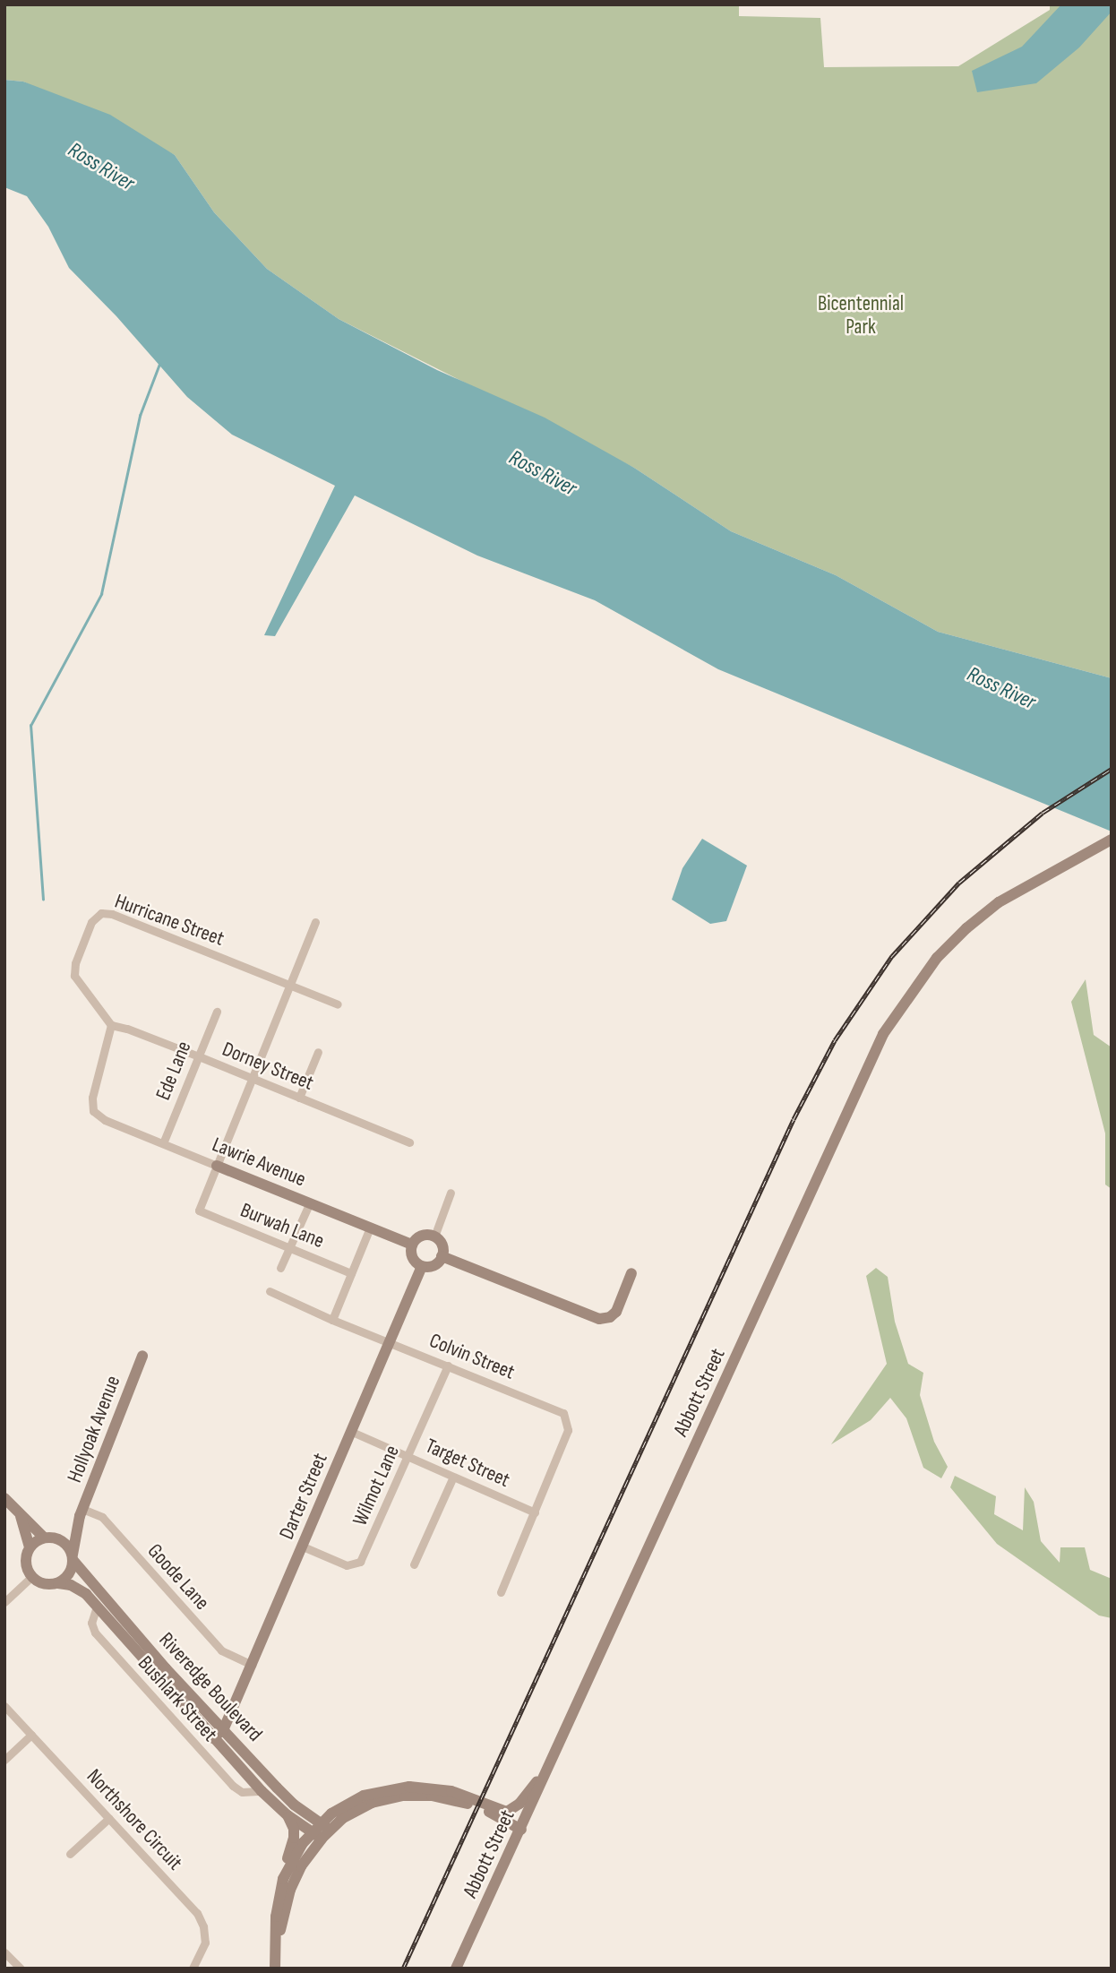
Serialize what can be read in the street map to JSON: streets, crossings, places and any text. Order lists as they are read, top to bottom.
{
  "streets": {
    "street": [
      "Hurricane Street",
      "Dorney Street",
      "Ede Lane",
      "Lawrie Avenue",
      "Burwah Lane",
      "Colvin Street",
      "Abbott Street",
      "Hollyoak Avenue",
      "Target Street",
      "Wilmot Lane",
      "Darter Street",
      "Goode Lane",
      "Riveredge Boulevard",
      "Bushlark Street",
      "Northshore Circuit"
    ]
  },
  "crossings": [
    ["Hurricane Street", "Dorney Street"],
    ["Hurricane Street", "Lawrie Avenue"],
    ["Dorney Street", "Ede Lane"],
    ["Dorney Street", "Lawrie Avenue"],
    ["Ede Lane", "Lawrie Avenue"],
    ["Lawrie Avenue", "Burwah Lane"],
    ["Lawrie Avenue", "Darter Street"],
    ["Colvin Street", "Target Street"],
    ["Colvin Street", "Wilmot Lane"],
    ["Colvin Street", "Darter Street"],
    ["Hollyoak Avenue", "Goode Lane"],
    ["Hollyoak Avenue", "Riveredge Boulevard"],
    ["Target Street", "Wilmot Lane"],
    ["Target Street", "Darter Street"],
    ["Wilmot Lane", "Darter Street"],
    ["Darter Street", "Goode Lane"],
    ["Darter Street", "Riveredge Boulevard"],
    ["Riveredge Boulevard", "Bushlark Street"]
  ],
  "water": ["Ross River"],
  "parks": ["Bicentennial Park"]
}
